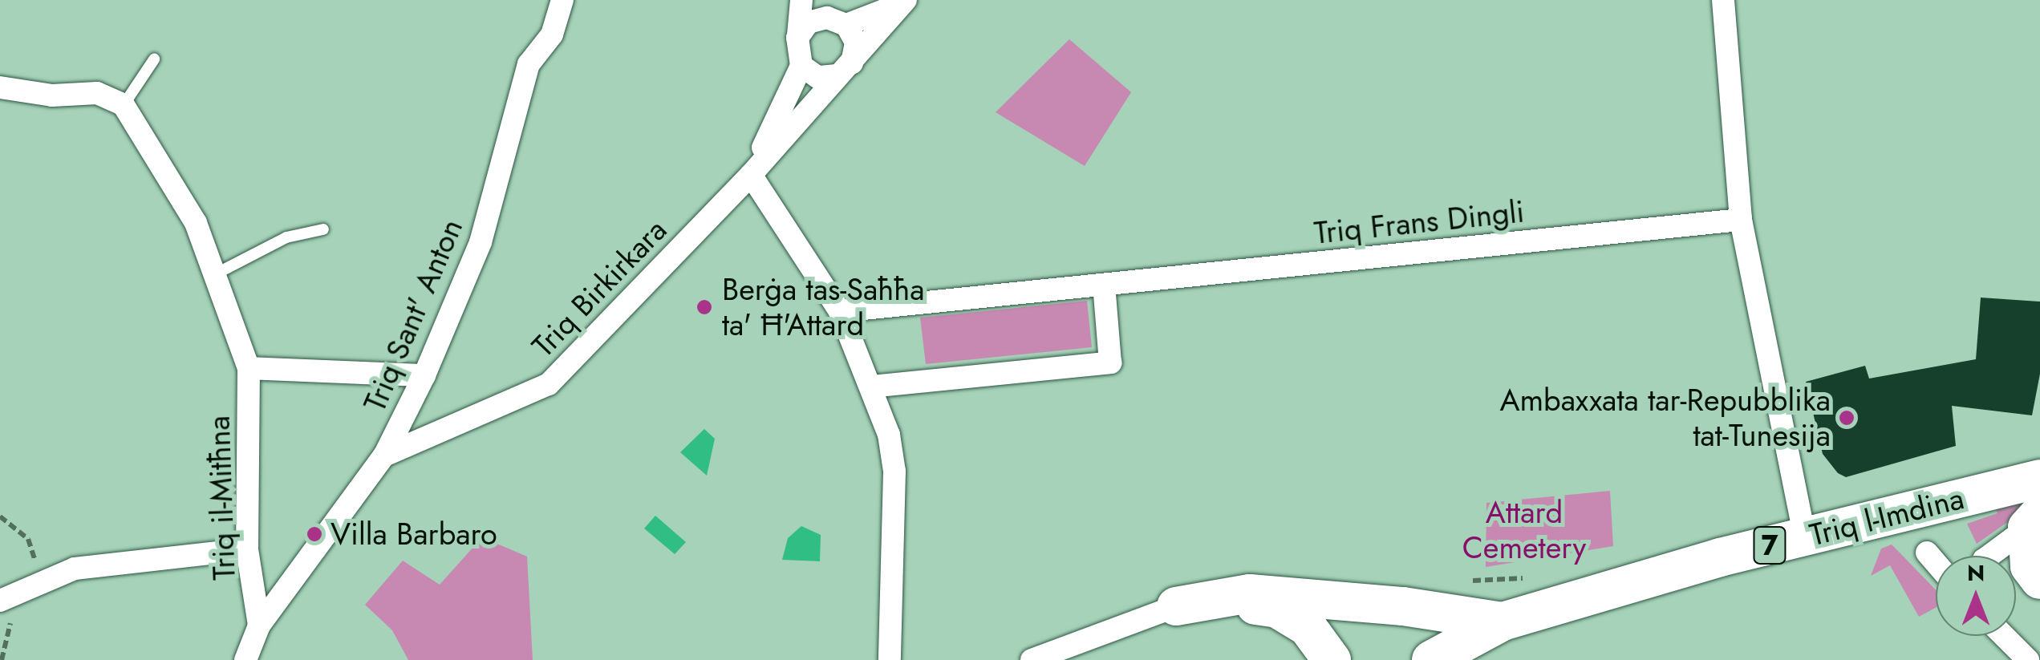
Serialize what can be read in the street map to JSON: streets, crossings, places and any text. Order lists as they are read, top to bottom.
{
  "streets": {
    "highway": ["Triq l-Imdina", "7"],
    "street": [
      "Triq Frans Dingli",
      "Triq Birkirkara",
      "Triq Sant' Anton",
      "Triq il-Mitħna"
    ]
  },
  "crossings": [
    ["Triq Birkirkara", "Triq Sant' Anton"],
    ["Triq Sant' Anton", "Triq il-Mitħna"]
  ],
  "parks": ["Attard Cemetery"],
  "places": ["Berġa tas-Saħħa ta' Ħ'Attard", "Ambaxxata tar-Repubblika tat-Tunesija", "Villa Barbaro"],
  "north": "top"
}
